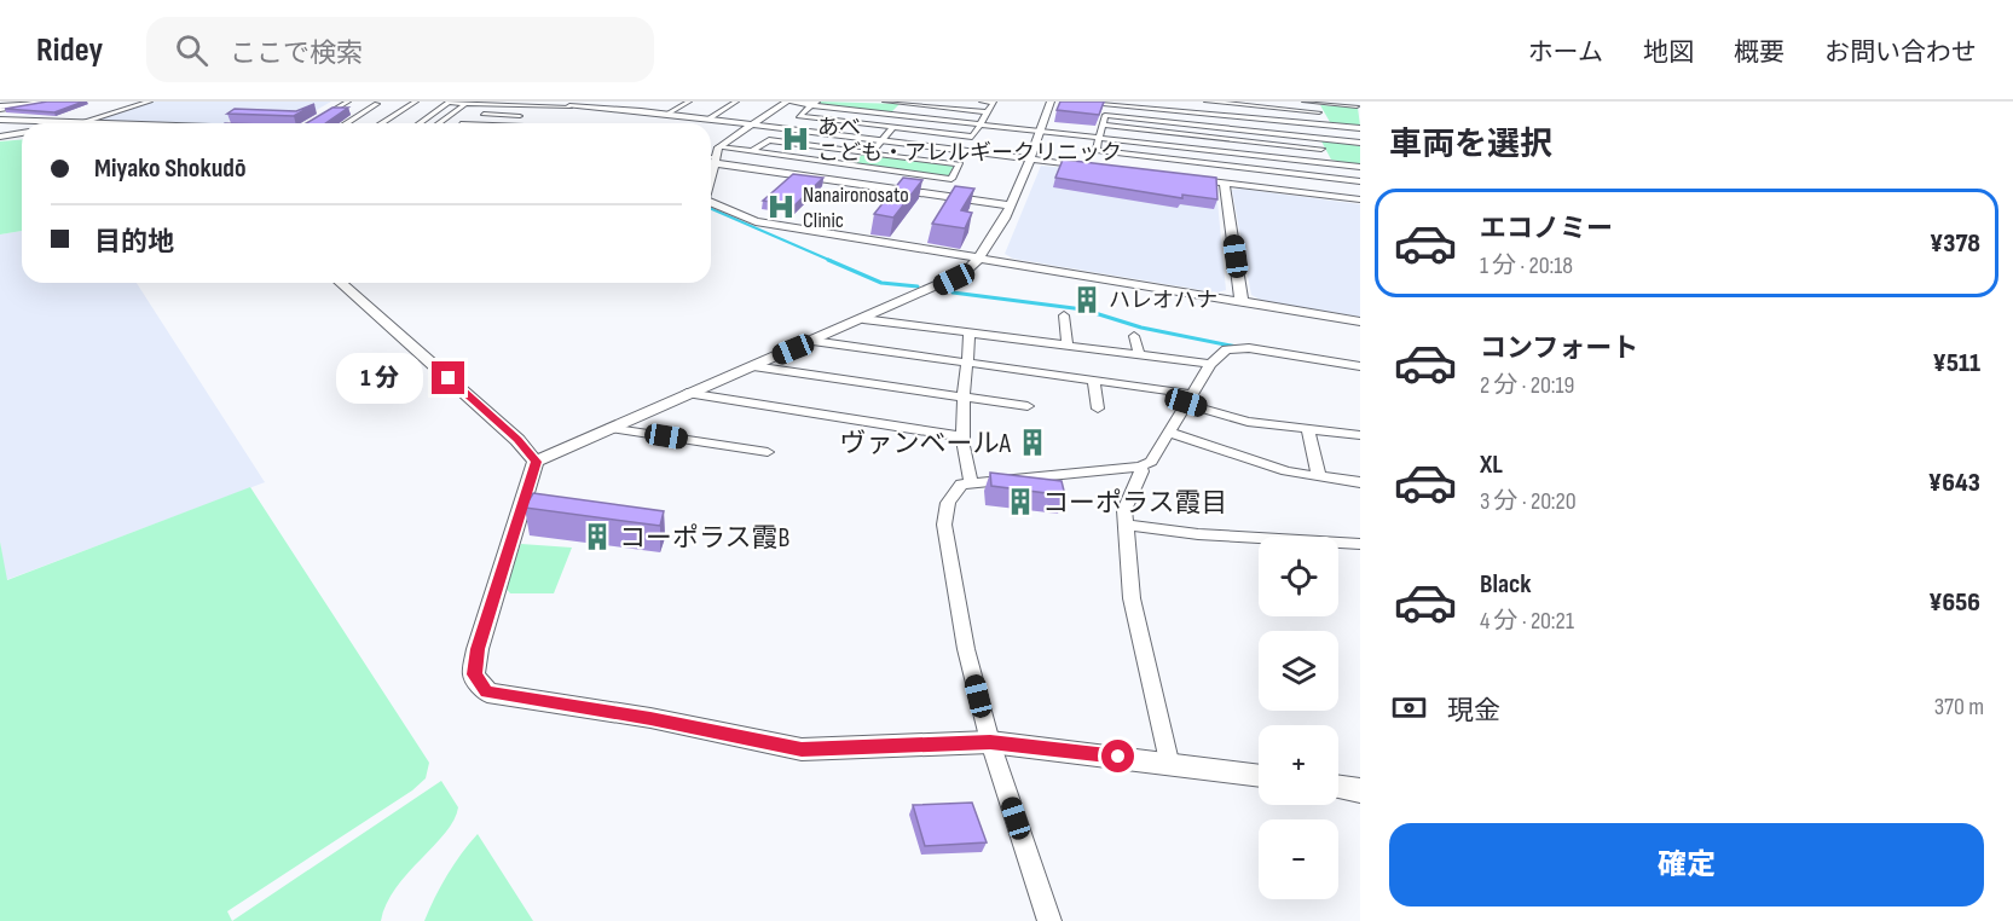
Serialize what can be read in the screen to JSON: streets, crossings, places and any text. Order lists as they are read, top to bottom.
{
  "places": {
    "hospital": ["あべ こども・アレルギークリニック", "Nanaironosato Clinic"],
    "building": [
      "ハレオハナ",
      "ヴァンベールA",
      "コーポラス霞目",
      "コーポラス霞B"
    ]
  },
  "page": {
    "header": "Ridey",
    "search": "ここで検索",
    "nav": [
      "ホーム",
      "地図",
      "概要",
      "お問い合わせ"
    ],
    "heading": "車両を選択",
    "banner": ["Miyako Shokudō", "目的地"],
    "list": [
      {
        "name": "エコノミー",
        "note": "1 分 · 20:18",
        "value": "¥378"
      },
      {
        "name": "コンフォート",
        "note": "2 分 · 20:19",
        "value": "¥511"
      },
      {
        "name": "XL",
        "note": "3 分 · 20:20",
        "value": "¥643"
      },
      {
        "name": "Black",
        "note": "4 分 · 20:21",
        "value": "¥656"
      }
    ],
    "bubble": "1 分",
    "map_buttons": ["+", "−"],
    "pay": ["現金", "370 m"],
    "buttons": "確定"
  }
}
